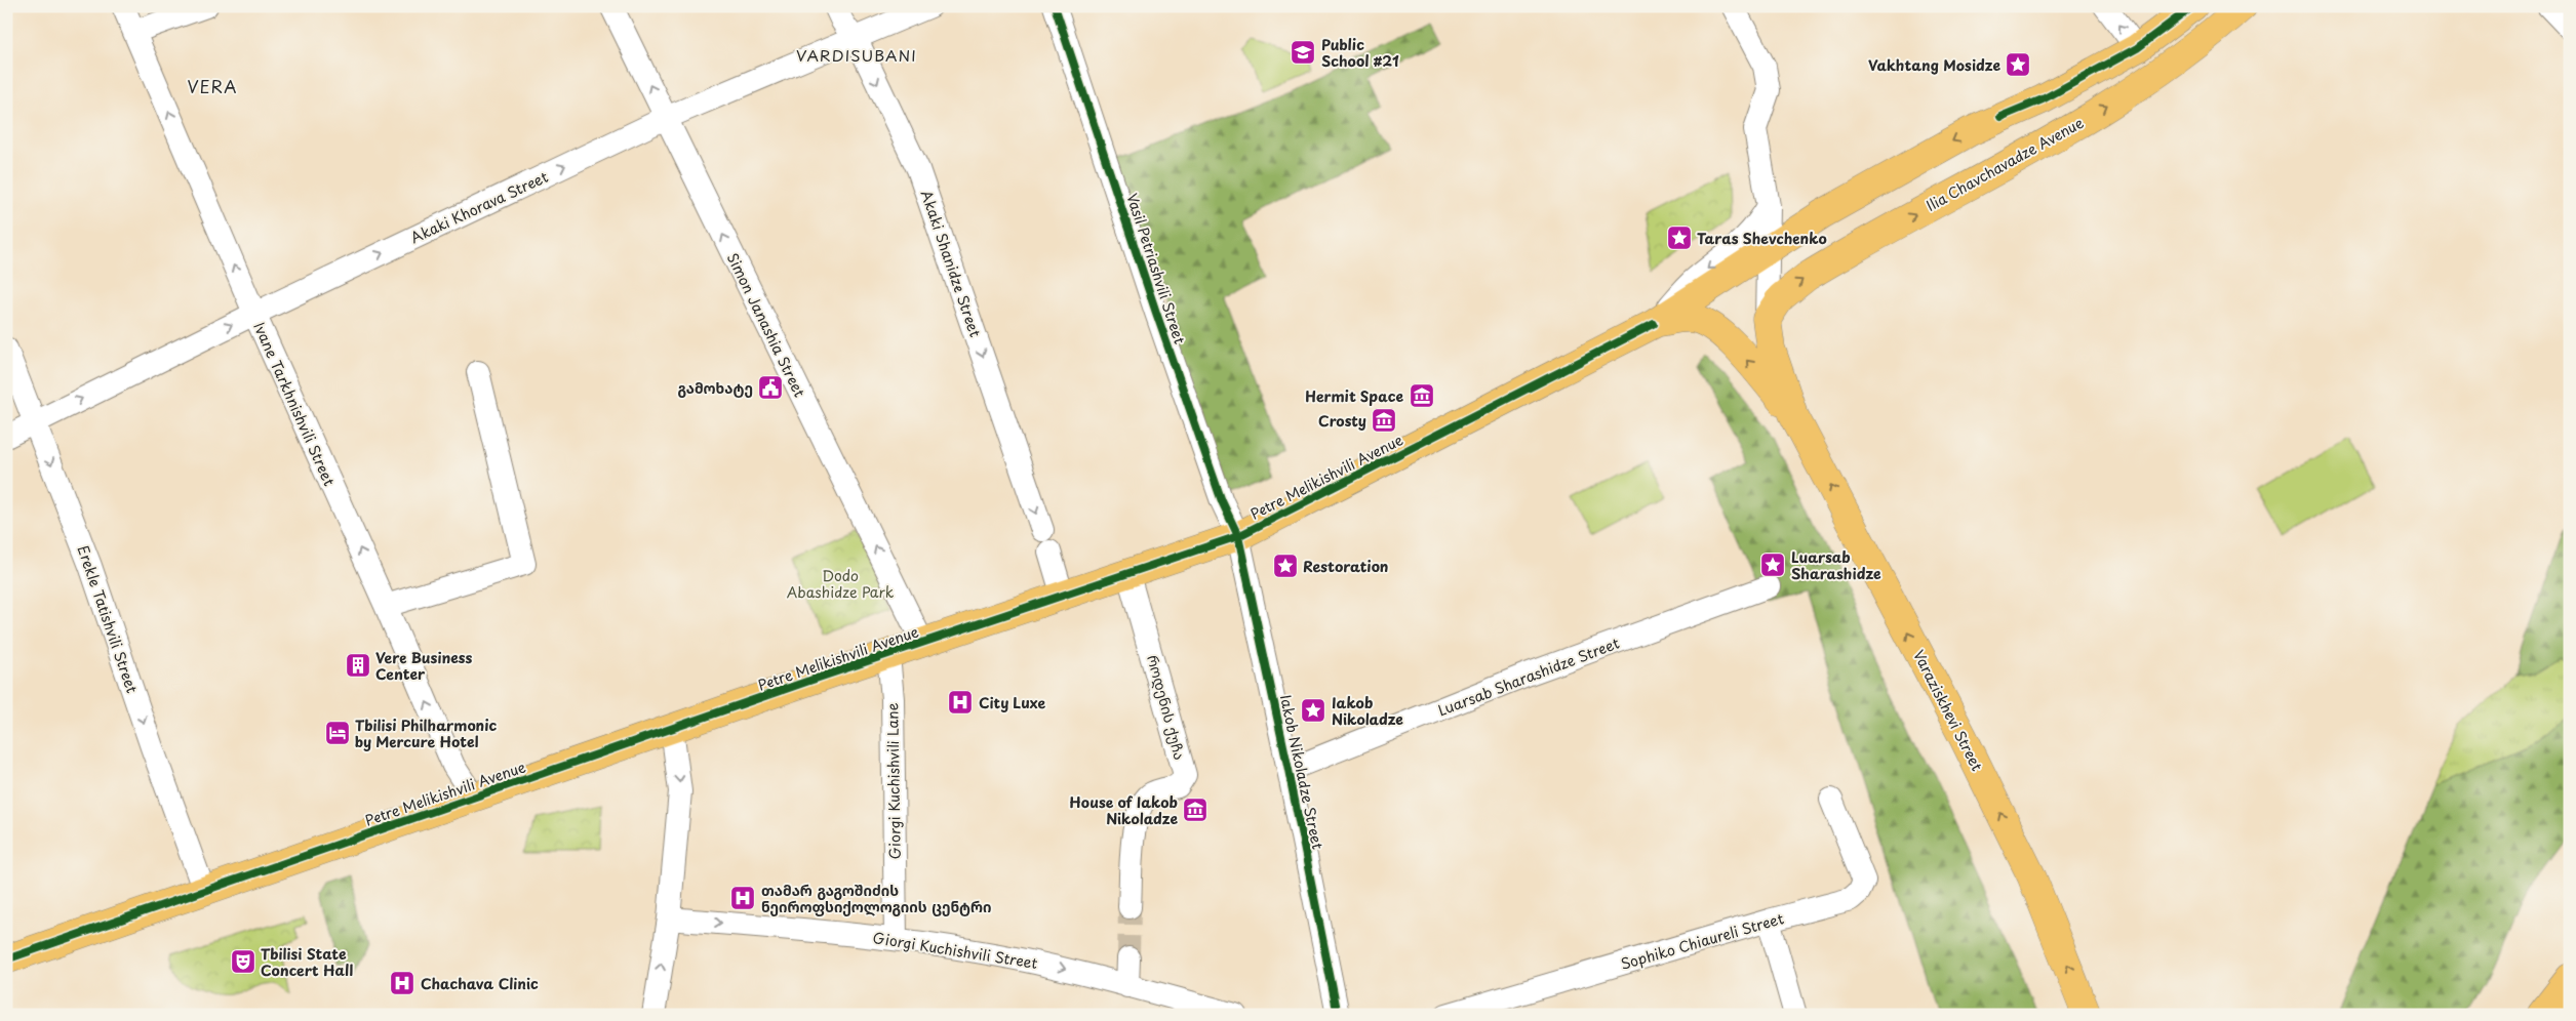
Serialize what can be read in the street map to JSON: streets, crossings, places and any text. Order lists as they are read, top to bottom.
{
  "streets": {
    "main road": ["Ilia Chavchavadze Avenue", "Petre Melikishvili Avenue", "Varaziskhevi Street"],
    "street": [
      "Akaki Khorava Street",
      "Akaki Shanidze Street",
      "Vasil Petriashvili Street",
      "Simon Janashia Street",
      "Ivane Tarkhnishvili Street",
      "Erekle Tatishvili Street",
      "Luarsab Sharashidze Street",
      "როდენის ქუჩა",
      "Iakob Nikoladze Street",
      "Giorgi Kuchishvili Lane",
      "Sophiko Chiaureli Street",
      "Giorgi Kuchishvili Street"
    ]
  },
  "crossings": [
    ["Ilia Chavchavadze Avenue", "Varaziskhevi Street"],
    ["Akaki Khorava Street", "Akaki Shanidze Street"],
    ["Akaki Khorava Street", "Simon Janashia Street"],
    ["Akaki Khorava Street", "Ivane Tarkhnishvili Street"],
    ["Akaki Khorava Street", "Erekle Tatishvili Street"],
    ["Akaki Shanidze Street", "Petre Melikishvili Avenue"],
    ["Vasil Petriashvili Street", "Petre Melikishvili Avenue"],
    ["Vasil Petriashvili Street", "Iakob Nikoladze Street"],
    ["Simon Janashia Street", "Petre Melikishvili Avenue"],
    ["Ivane Tarkhnishvili Street", "Petre Melikishvili Avenue"],
    ["Petre Melikishvili Avenue", "Erekle Tatishvili Street"],
    ["Petre Melikishvili Avenue", "როდენის ქუჩა"],
    ["Petre Melikishvili Avenue", "Varaziskhevi Street"],
    ["Petre Melikishvili Avenue", "Iakob Nikoladze Street"],
    ["Petre Melikishvili Avenue", "Giorgi Kuchishvili Lane"],
    ["Luarsab Sharashidze Street", "Iakob Nikoladze Street"],
    ["Giorgi Kuchishvili Lane", "Giorgi Kuchishvili Street"]
  ],
  "one_way": [
    "Akaki Khorava Street",
    "Akaki Shanidze Street",
    "Simon Janashia Street",
    "Ivane Tarkhnishvili Street",
    "Erekle Tatishvili Street",
    "Varaziskhevi Street",
    "Giorgi Kuchishvili Street"
  ],
  "districts": ["VARDISUBANI", "VERA"],
  "parks": ["Dodo Abashidze Park"],
  "places": {
    "school or university": ["Public School #21"],
    "place": [
      "Vakhtang Mosidze",
      "Taras Shevchenko",
      "Luarsab Sharashidze",
      "Restoration",
      "Iakob Nikoladze"
    ],
    "public building": ["გამოხატე"],
    "museum": ["Hermit Space", "Crosty", "House of Iakob Nikoladze"],
    "building": ["Vere Business Center"],
    "hospital": ["City Luxe", "თამარ გაგოშიძის ნეიროფსიქოლოგიის ცენტრი", "Chachava Clinic"],
    "hotel": ["Tbilisi Philharmonic by Mercure Hotel"],
    "theatre": ["Tbilisi State Concert Hall"]
  }
}
